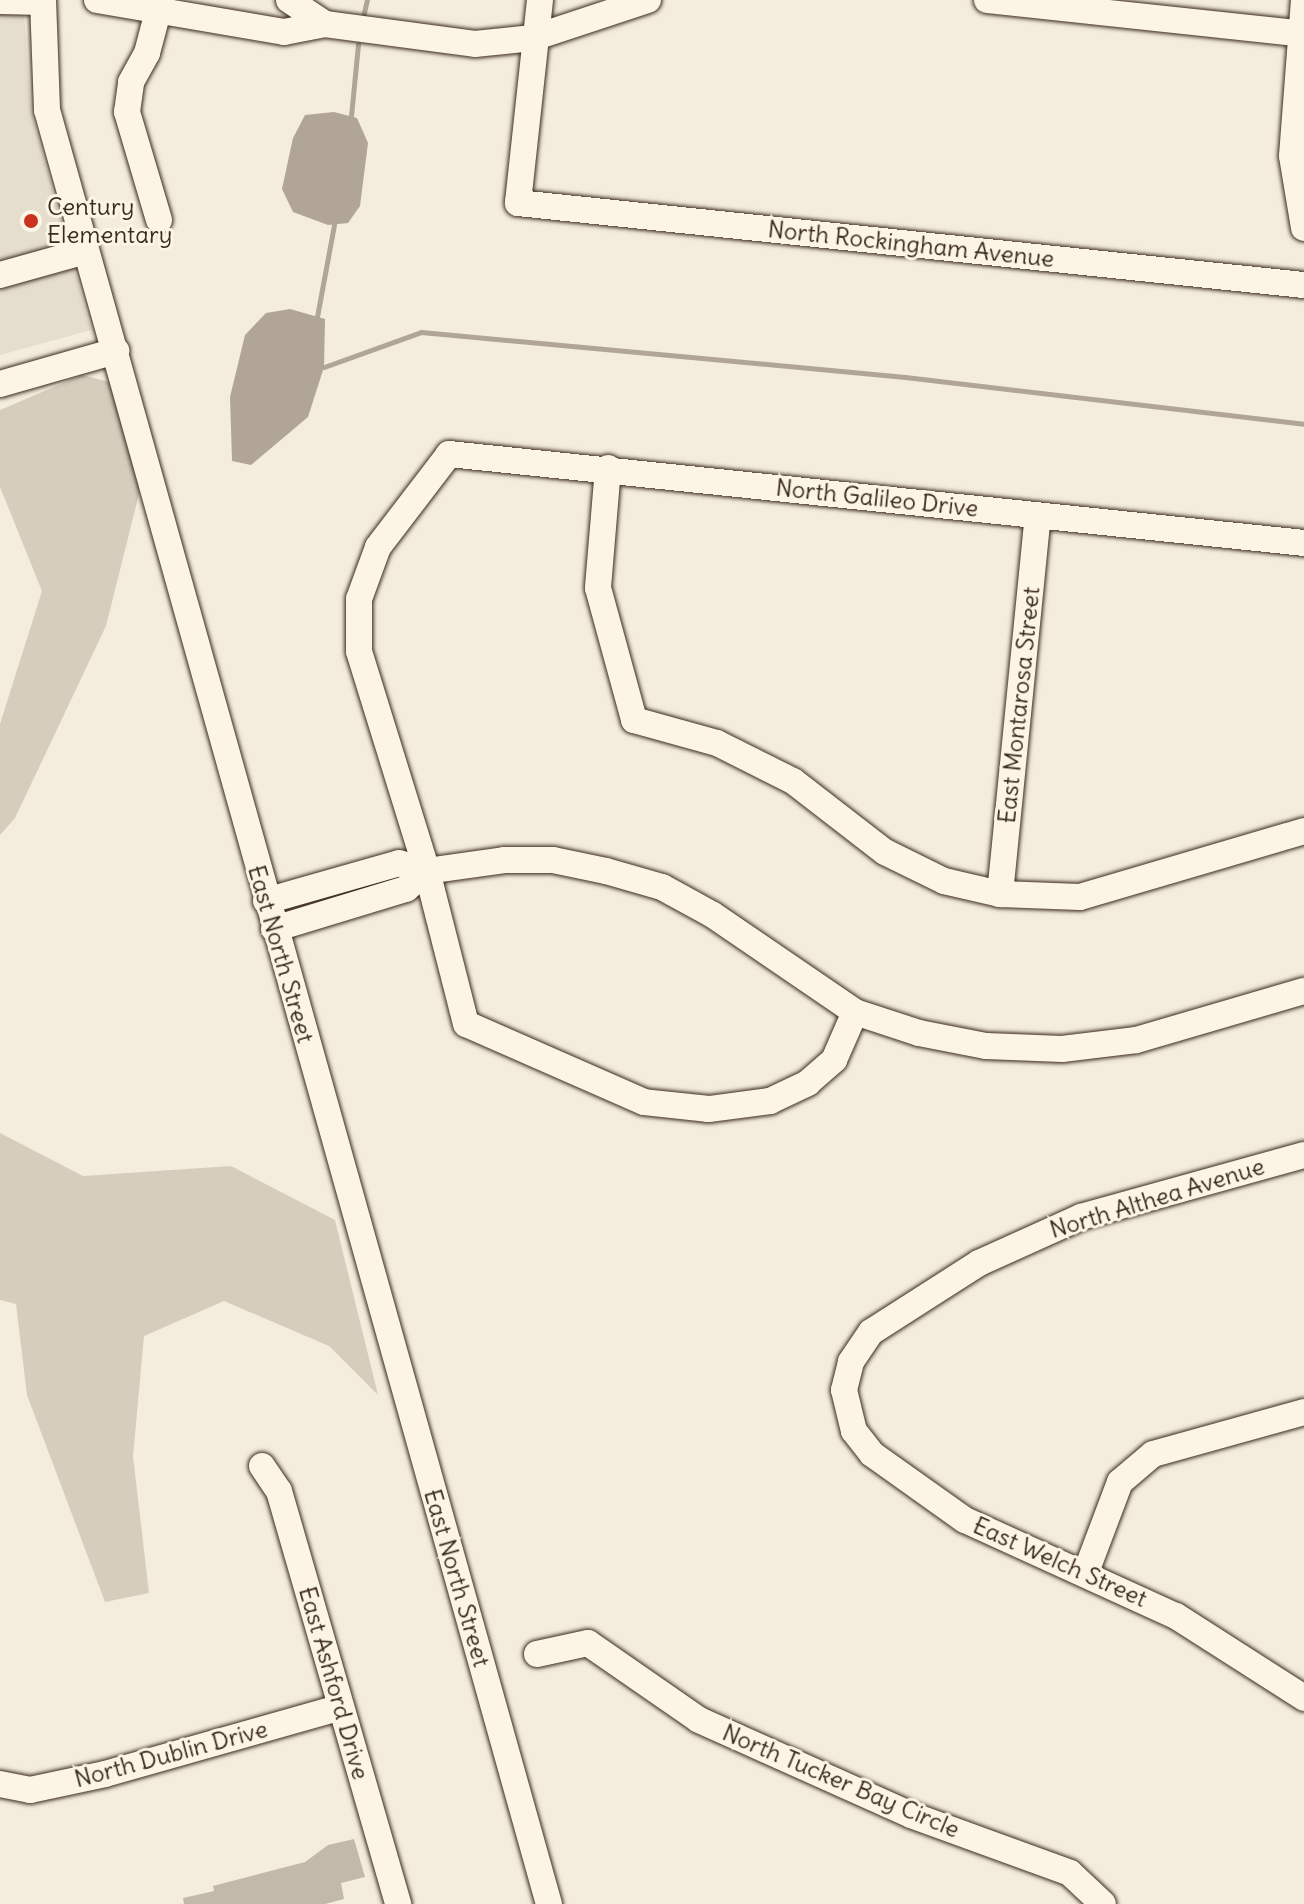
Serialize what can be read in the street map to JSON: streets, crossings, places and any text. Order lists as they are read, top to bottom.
{
  "streets": {
    "street": [
      "North Rockingham Avenue",
      "North Galileo Drive",
      "East Montarosa Street",
      "East North Street",
      "North Althea Avenue",
      "East Welch Street",
      "East Ashford Drive",
      "North Dublin Drive",
      "North Tucker Bay Circle"
    ]
  },
  "crossings": [
    ["North Galileo Drive", "East Montarosa Street"],
    ["North Althea Avenue", "East Welch Street"],
    ["East Ashford Drive", "North Dublin Drive"]
  ],
  "places": ["Century Elementary"]
}
